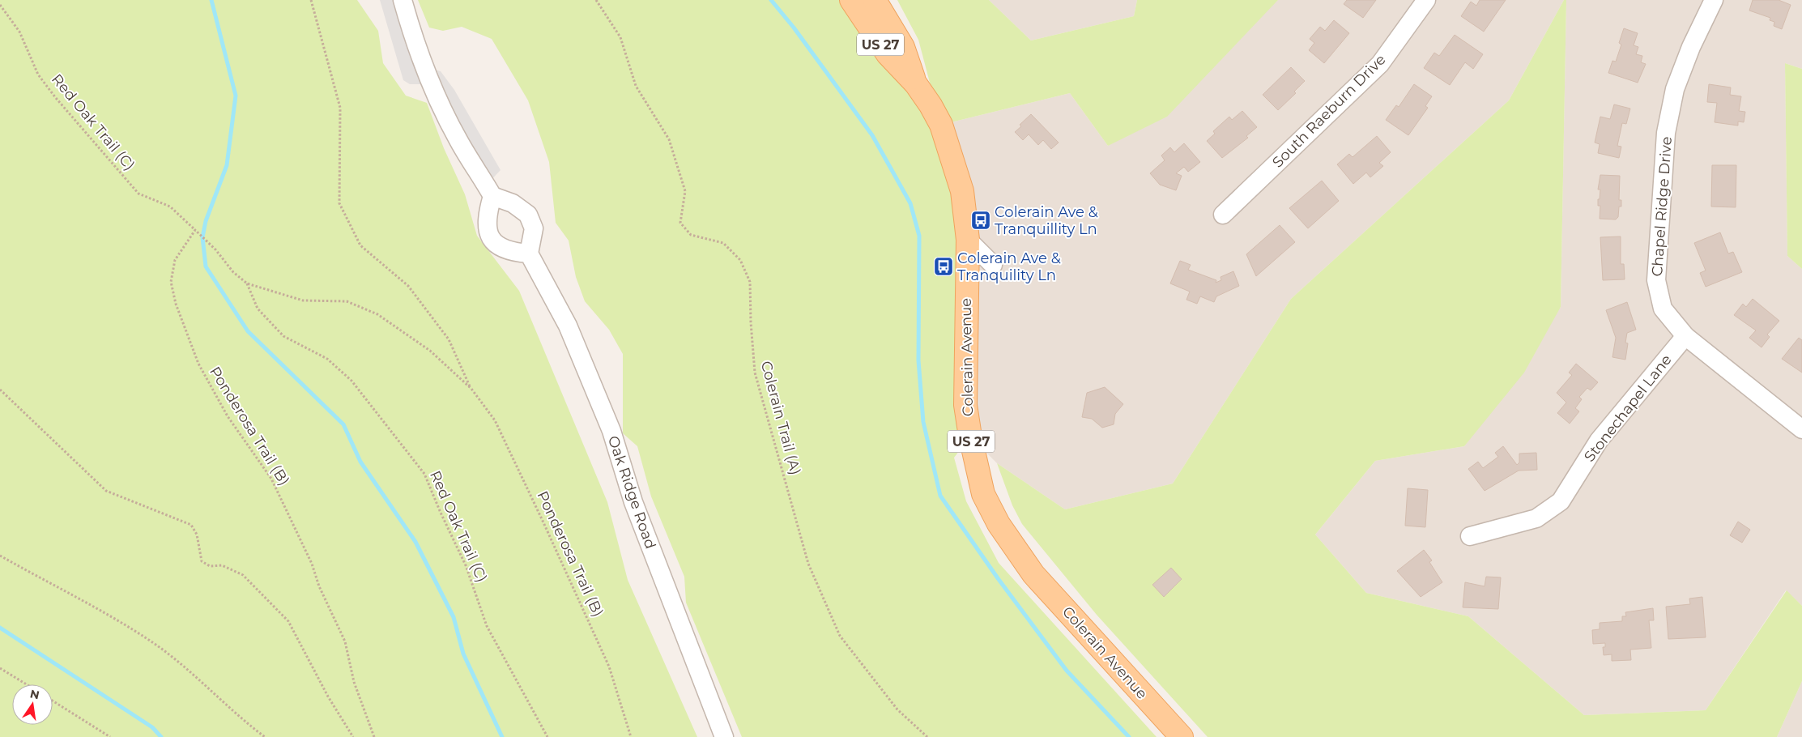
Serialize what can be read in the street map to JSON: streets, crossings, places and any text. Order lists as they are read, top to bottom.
{
  "streets": {
    "main road": ["US 27", "Colerain Avenue"],
    "street": [
      "South Raeburn Drive",
      "Chapel Ridge Drive",
      "Stonechapel Lane",
      "Oak Ridge Road"
    ],
    "path": ["Red Oak Trail (C)", "Colerain Trail (A)", "Ponderosa Trail (B)"]
  },
  "crossings": [
    ["Red Oak Trail (C)", "Ponderosa Trail (B)"],
    ["Chapel Ridge Drive", "Stonechapel Lane"]
  ],
  "places": {
    "bus stop": ["Colerain Ave & Tranquillity Ln", "Colerain Ave & Tranquility Ln"]
  },
  "north": "top"
}
